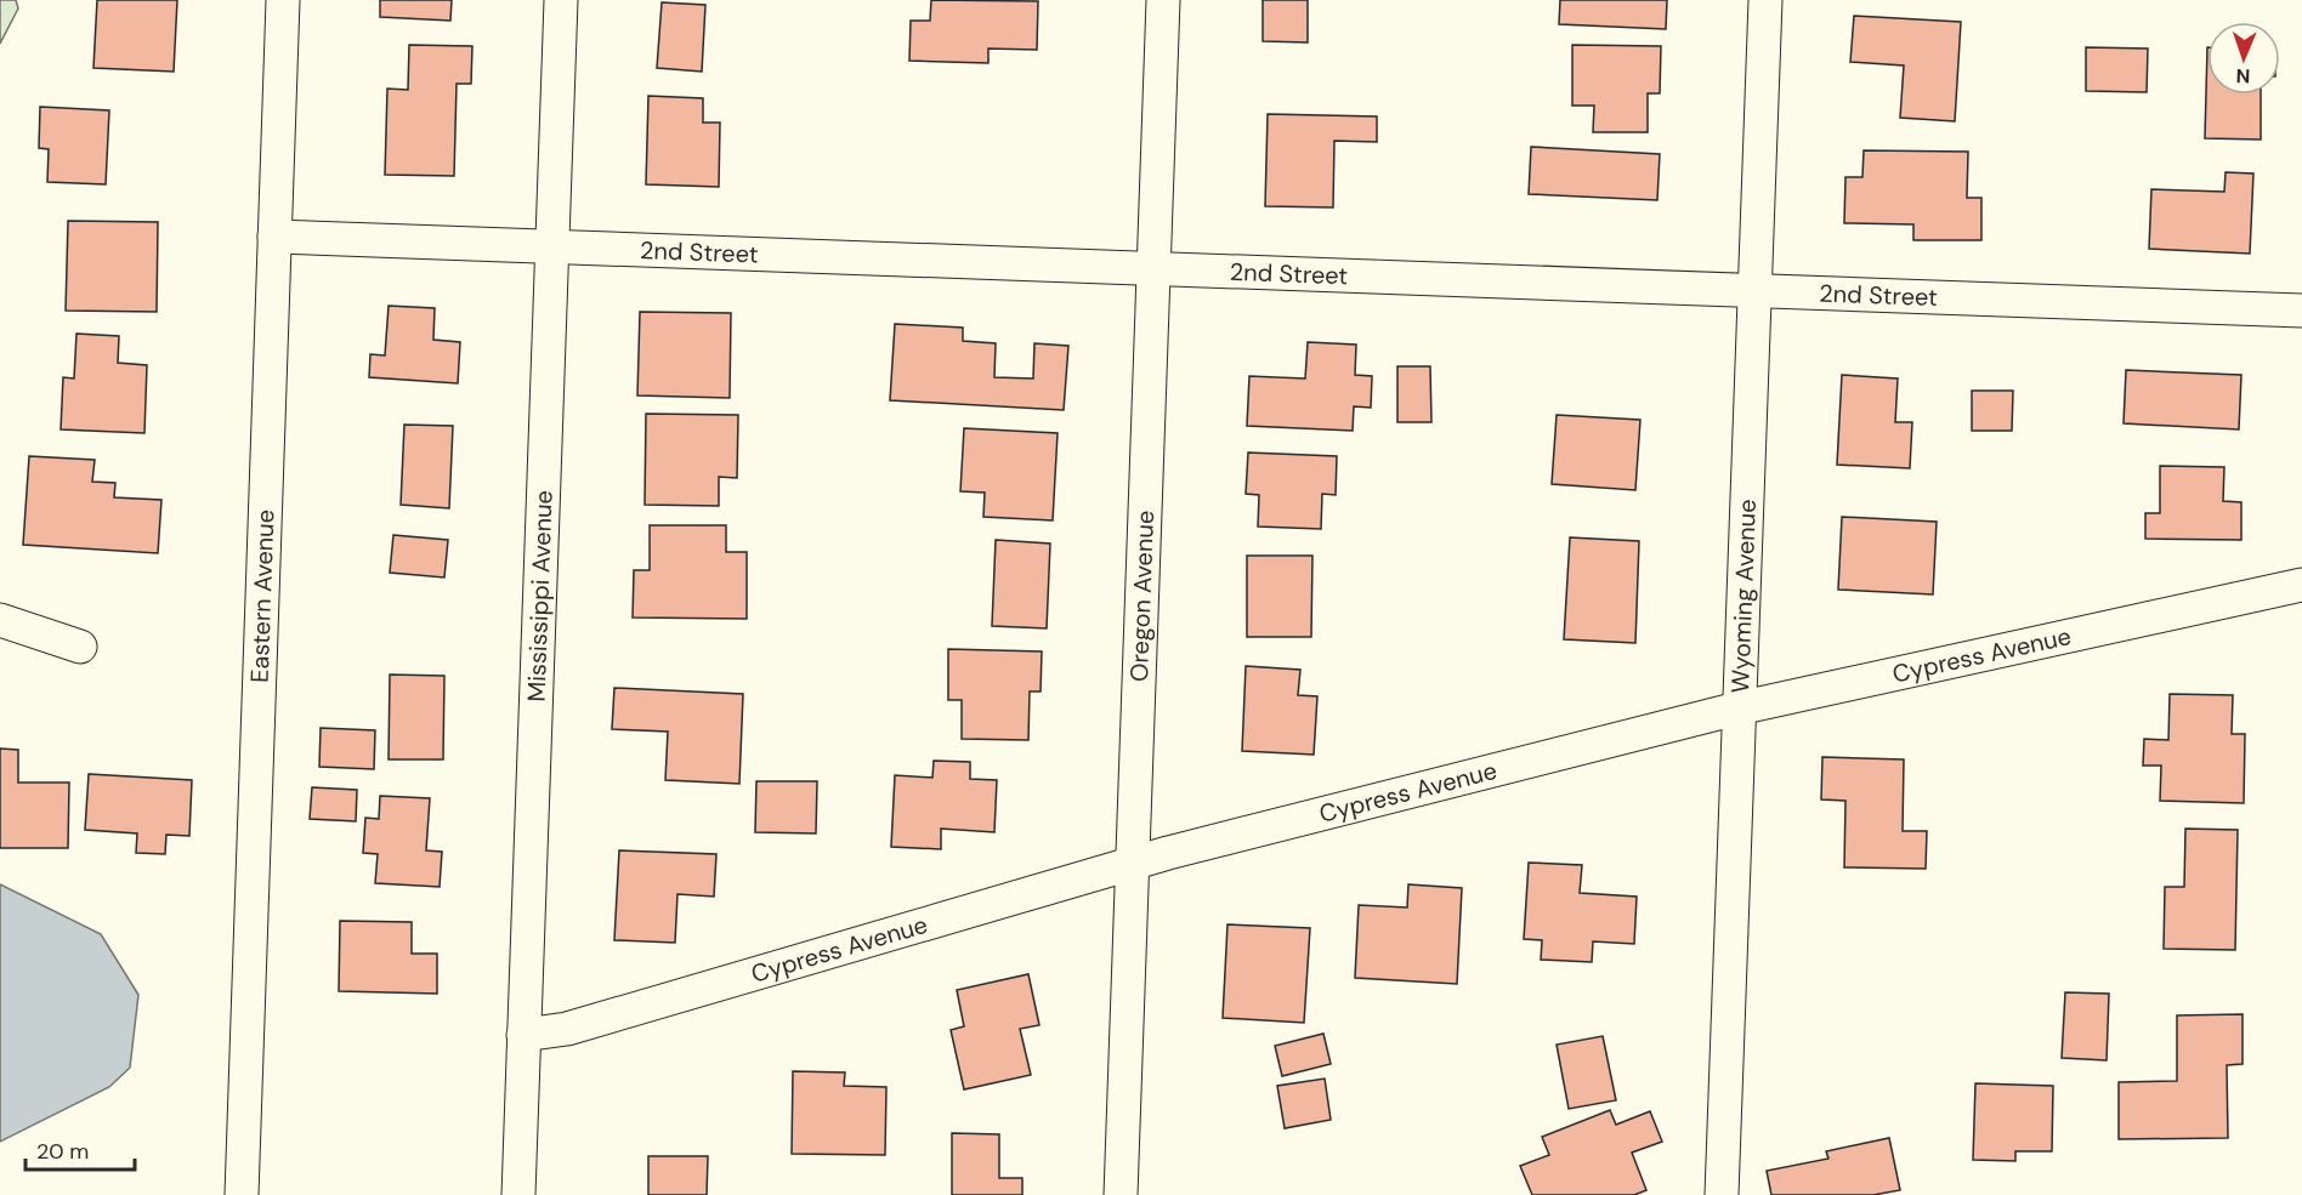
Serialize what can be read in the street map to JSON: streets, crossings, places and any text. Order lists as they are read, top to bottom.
{
  "streets": {
    "street": [
      "2nd Street",
      "Wyoming Avenue",
      "Eastern Avenue",
      "Mississippi Avenue",
      "Oregon Avenue",
      "Cypress Avenue"
    ]
  },
  "crossings": [
    ["2nd Street", "Wyoming Avenue"],
    ["2nd Street", "Eastern Avenue"],
    ["2nd Street", "Mississippi Avenue"],
    ["2nd Street", "Oregon Avenue"],
    ["Wyoming Avenue", "Cypress Avenue"],
    ["Mississippi Avenue", "Cypress Avenue"],
    ["Oregon Avenue", "Cypress Avenue"]
  ],
  "scale_bar": "20 m",
  "north": "bottom"
}
